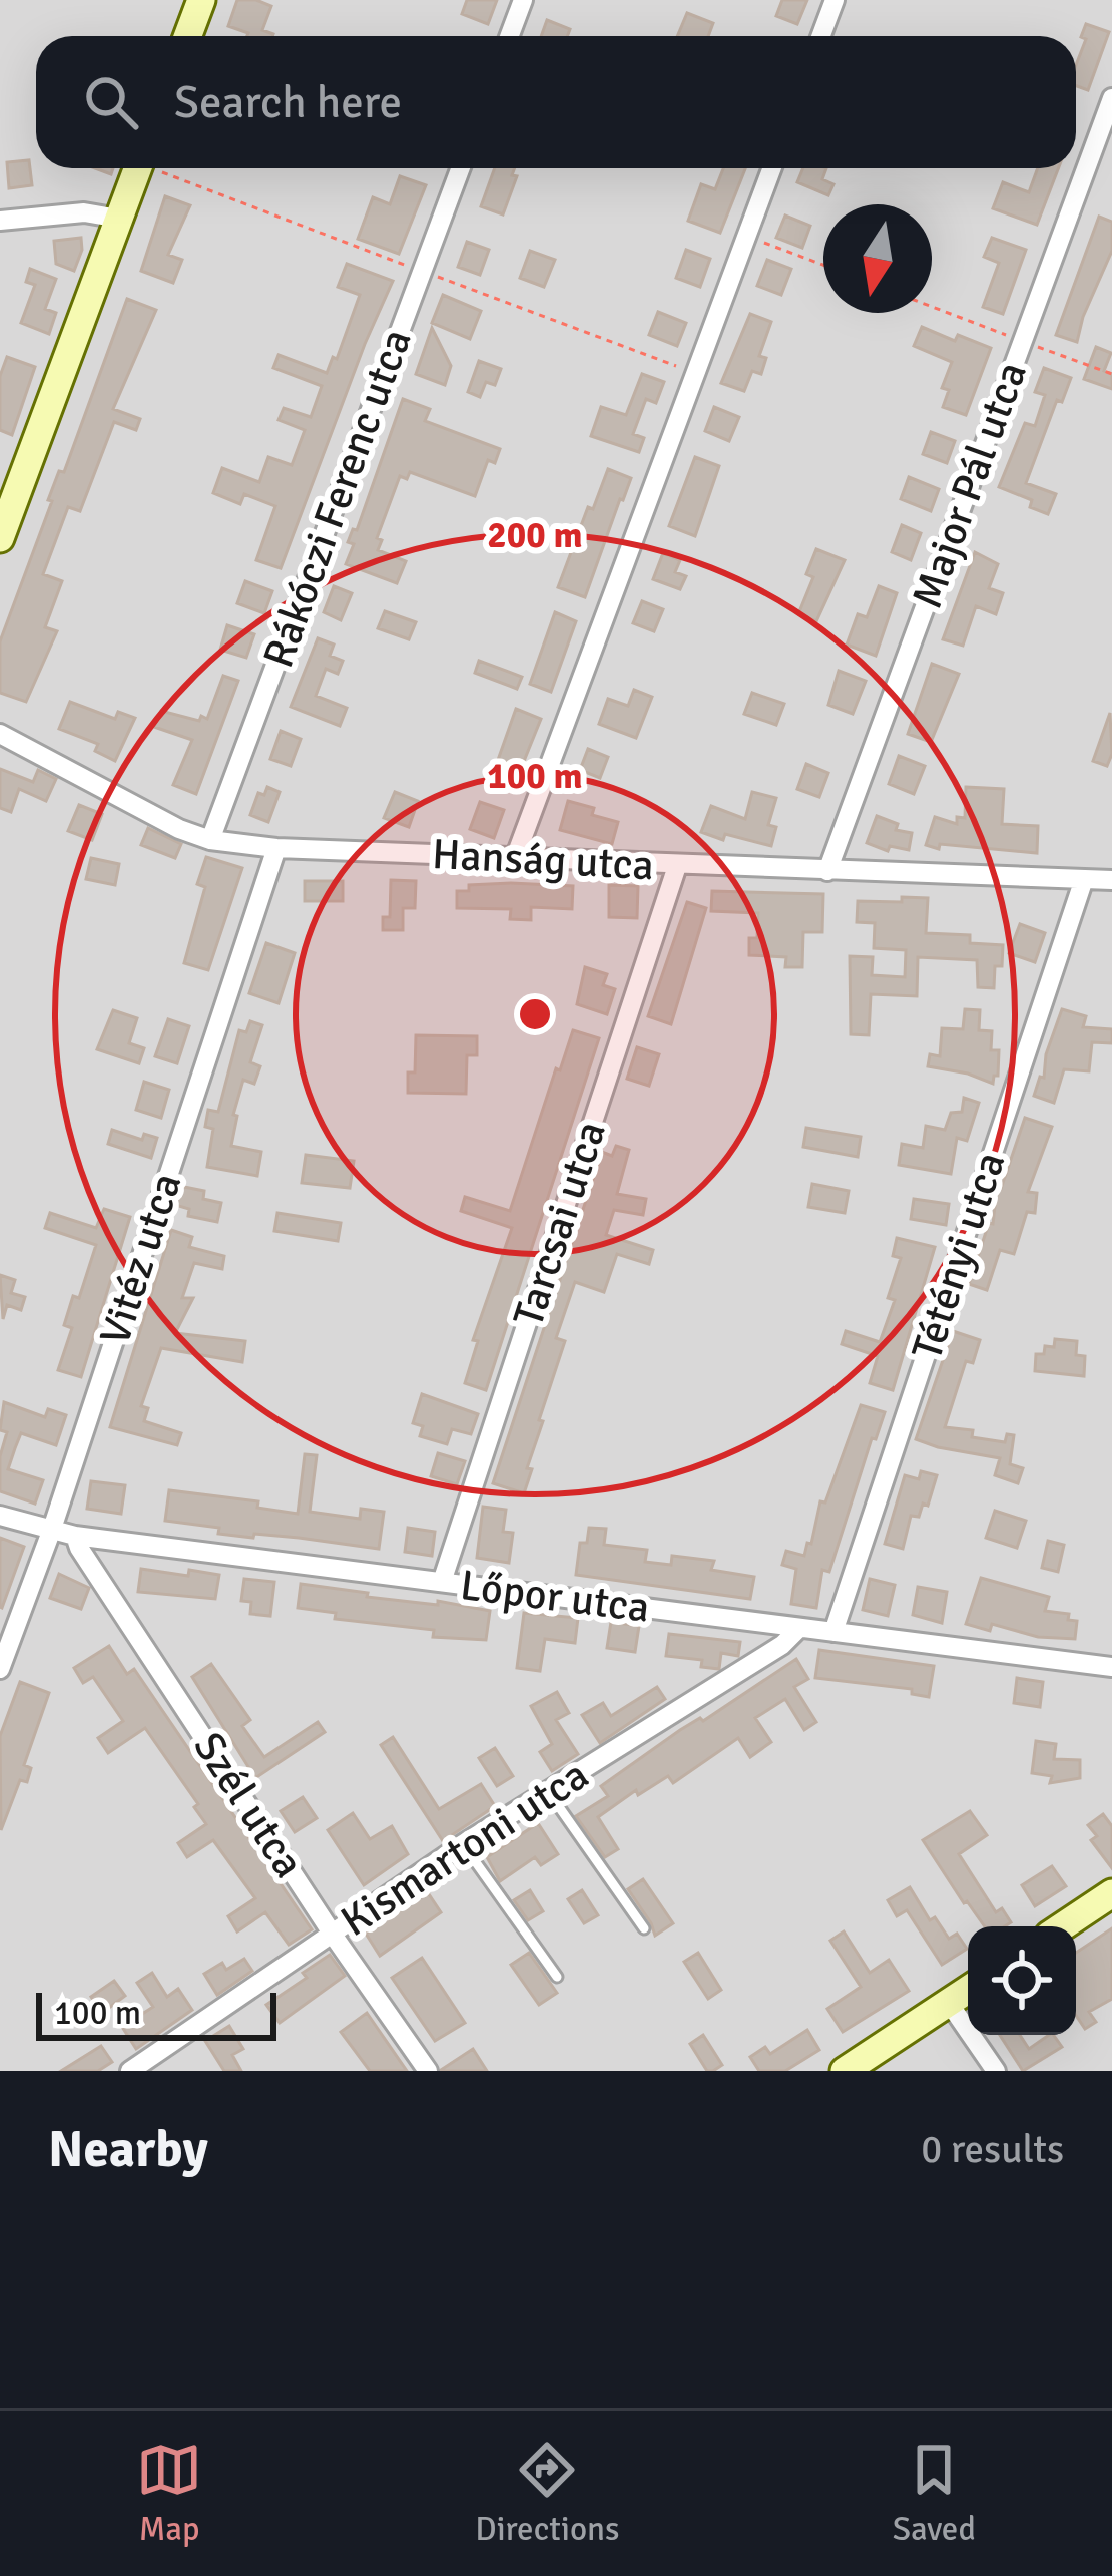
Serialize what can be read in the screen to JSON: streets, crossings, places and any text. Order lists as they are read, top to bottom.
{
  "streets": {
    "street": [
      "Major Pál utca",
      "Rákóczi Ferenc utca",
      "Hanság utca",
      "Tarcsai utca",
      "Tétényi utca",
      "Vitéz utca",
      "Lőpor utca",
      "Szél utca",
      "Kismartoni utca"
    ]
  },
  "crossings": [
    ["Major Pál utca", "Hanság utca"],
    ["Rákóczi Ferenc utca", "Hanság utca"],
    ["Hanság utca", "Tarcsai utca"],
    ["Hanság utca", "Tétényi utca"],
    ["Hanság utca", "Vitéz utca"],
    ["Tarcsai utca", "Lőpor utca"],
    ["Tétényi utca", "Lőpor utca"],
    ["Vitéz utca", "Lőpor utca"],
    ["Lőpor utca", "Szél utca"],
    ["Lőpor utca", "Kismartoni utca"],
    ["Szél utca", "Kismartoni utca"]
  ],
  "scale_bar": "100 m",
  "north": "bottom",
  "page": {
    "search": "Search here",
    "scale": "100 m",
    "heading": ["Nearby", "0 results"],
    "nav": ["Map", "Directions", "Saved"]
  },
  "rings": ["200 m", "100 m"]
}
